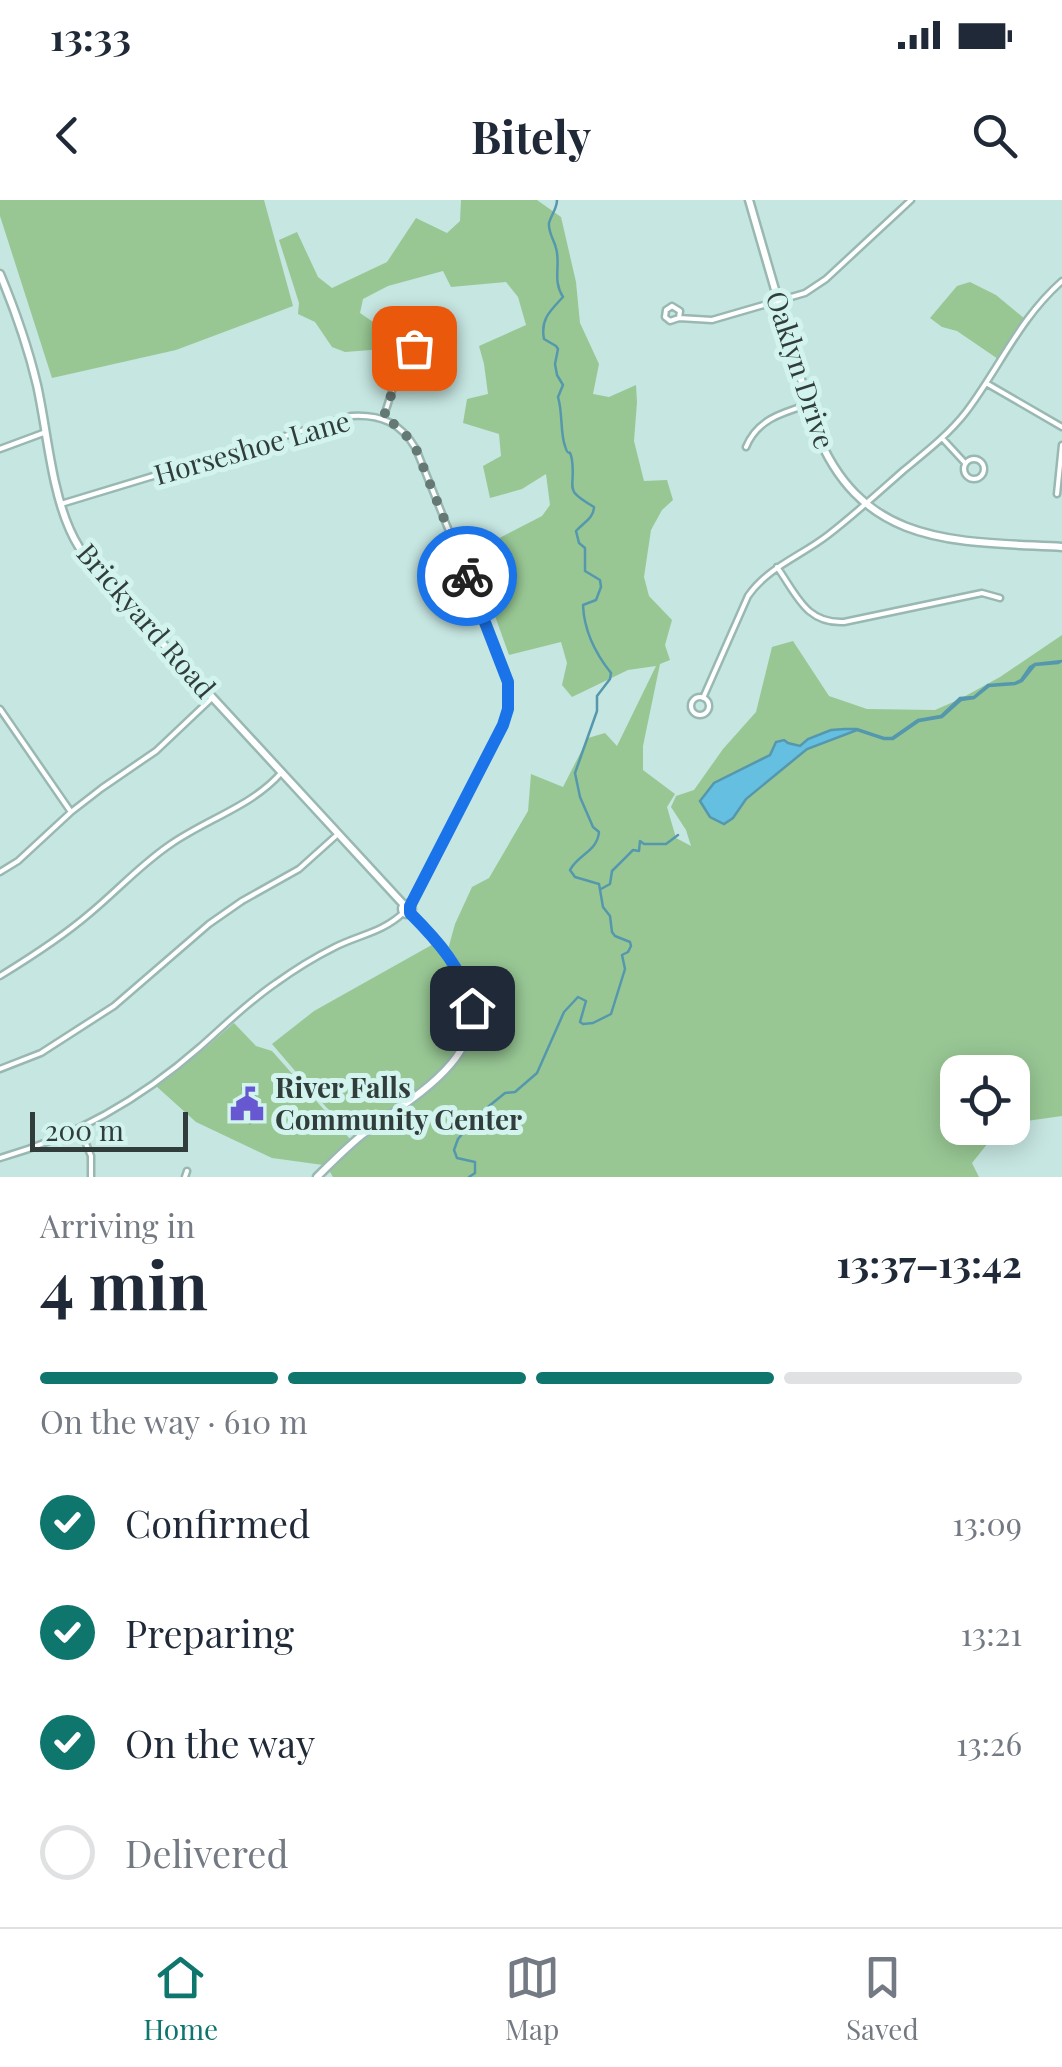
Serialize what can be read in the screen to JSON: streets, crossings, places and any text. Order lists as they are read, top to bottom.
{
  "streets": {
    "street": ["Oaklyn Drive", "Horseshoe Lane", "Brickyard Road"]
  },
  "crossings": [
    ["Horseshoe Lane", "Brickyard Road"]
  ],
  "places": {
    "public building": ["River Falls Community Center"]
  },
  "scale_bar": "200 m",
  "page": {
    "status": "13:33",
    "header": "Bitely",
    "scale": "200 m",
    "heading": ["4 min", "Arriving in", "13:37–13:42"],
    "bar": "On the way · 610 m",
    "list": [
      ["Confirmed", "13:09"],
      ["Preparing", "13:21"],
      ["On the way", "13:26"],
      "Delivered"
    ],
    "tabs": ["Home", "Map", "Saved"]
  }
}
